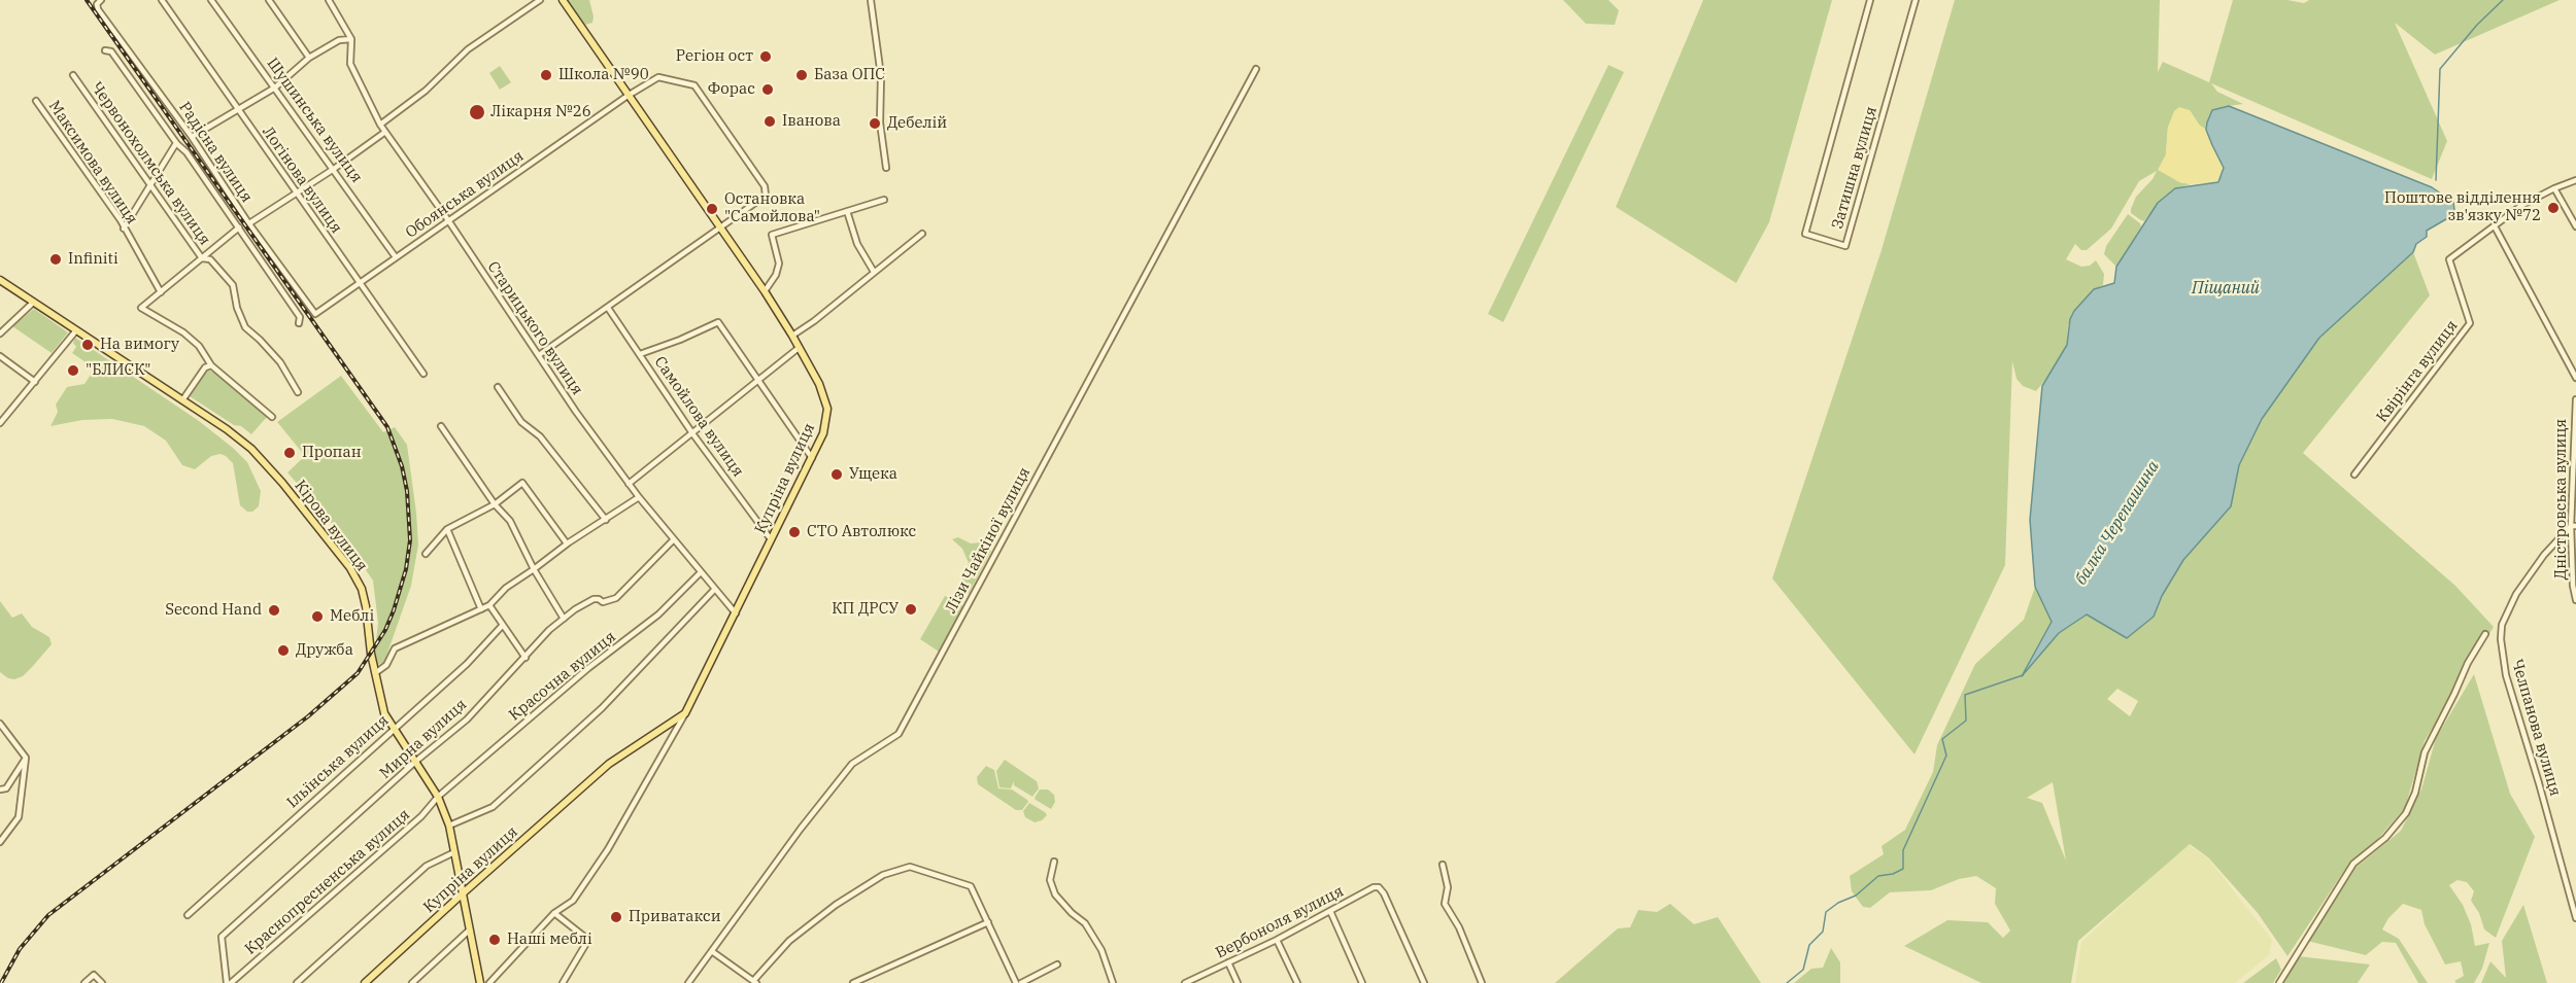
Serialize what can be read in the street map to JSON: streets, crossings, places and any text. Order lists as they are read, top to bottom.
{
  "streets": {
    "main road": ["Купріна вулиця", "Кірова вулиця"],
    "street": [
      "Шушинська вулиця",
      "Радісна вулиця",
      "Максимова вулиця",
      "Червонохолмська вулиця",
      "Затишна вулиця",
      "Логінова вулиця",
      "Обоянська вулиця",
      "Старицького вулиця",
      "Квірінга вулиця",
      "Самойлова вулиця",
      "Дністровська вулиця",
      "Лізи Чайкіної вулиця",
      "Красочна вулиця",
      "Челпанова вулиця",
      "Мирна вулиця",
      "Ільїнська вулиця",
      "Краснопресненська вулиця",
      "Вербоноля вулиця"
    ]
  },
  "crossings": [
    ["Шушинська вулиця", "Обоянська вулиця"],
    ["Радісна вулиця", "Обоянська вулиця"],
    ["Логінова вулиця", "Обоянська вулиця"],
    ["Обоянська вулиця", "Старицького вулиця"],
    ["Обоянська вулиця", "Купріна вулиця"],
    ["Старицького вулиця", "Купріна вулиця"],
    ["Старицького вулиця", "Красочна вулиця"],
    ["Старицького вулиця", "Мирна вулиця"],
    ["Самойлова вулиця", "Купріна вулиця"],
    ["Купріна вулиця", "Кірова вулиця"],
    ["Дністровська вулиця", "Челпанова вулиця"],
    ["Кірова вулиця", "Красочна вулиця"],
    ["Кірова вулиця", "Мирна вулиця"],
    ["Кірова вулиця", "Ільїнська вулиця"],
    ["Кірова вулиця", "Краснопресненська вулиця"],
    ["Красочна вулиця", "Краснопресненська вулиця"],
    ["Мирна вулиця", "Краснопресненська вулиця"]
  ],
  "water": ["Піщаний", "балка Черепашина"],
  "places": [
    "Регіон ост",
    "Школа №90",
    "База ОПС",
    "Форас",
    "Лікарня №26",
    "Іванова",
    "Дебелій",
    "Поштове відділення зв'язку №72",
    "Остановка \"Самойлова\"",
    "Infiniti",
    "На вимогу",
    "\"БЛИСК\"",
    "Пропан",
    "Ущека",
    "СТО Автолюкс",
    "КП ДРСУ",
    "Second Hand",
    "Меблі",
    "Дружба",
    "Приватакси",
    "Наші меблі"
  ]
}
